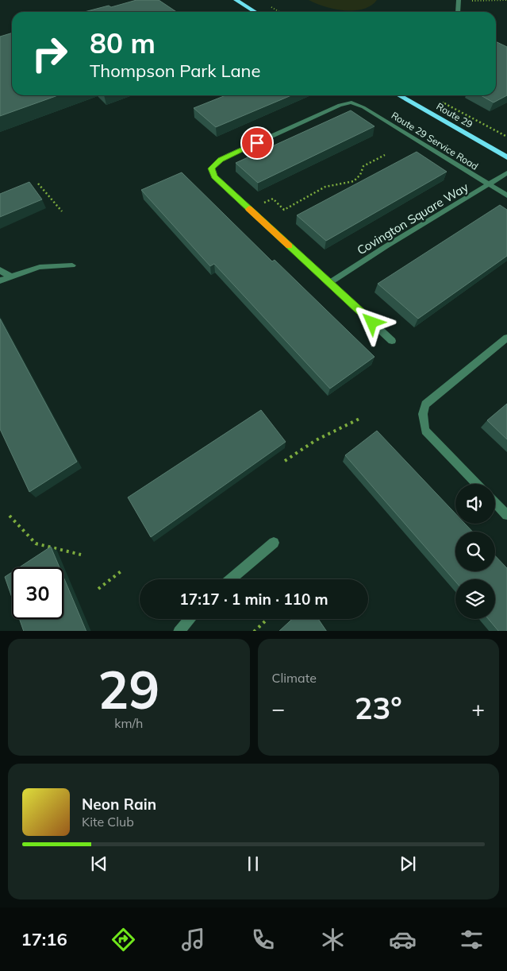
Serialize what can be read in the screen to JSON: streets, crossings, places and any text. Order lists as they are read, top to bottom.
{
  "streets": {
    "main road": ["Route 29"],
    "street": ["Route 29 Service Road", "Covington Square Way"]
  },
  "crossings": [
    ["Route 29 Service Road", "Covington Square Way"]
  ],
  "page": {
    "turn": ["80 m", "Thompson Park Lane"],
    "limit": "30",
    "trip": "17:17 · 1 min · 110 m",
    "tile": [
      ["29", "km/h"],
      "Climate"
    ],
    "heat": ["−", "23°", "+"],
    "song": ["Neon Rain", "Kite Club"],
    "tabs": "17:16"
  }
}
